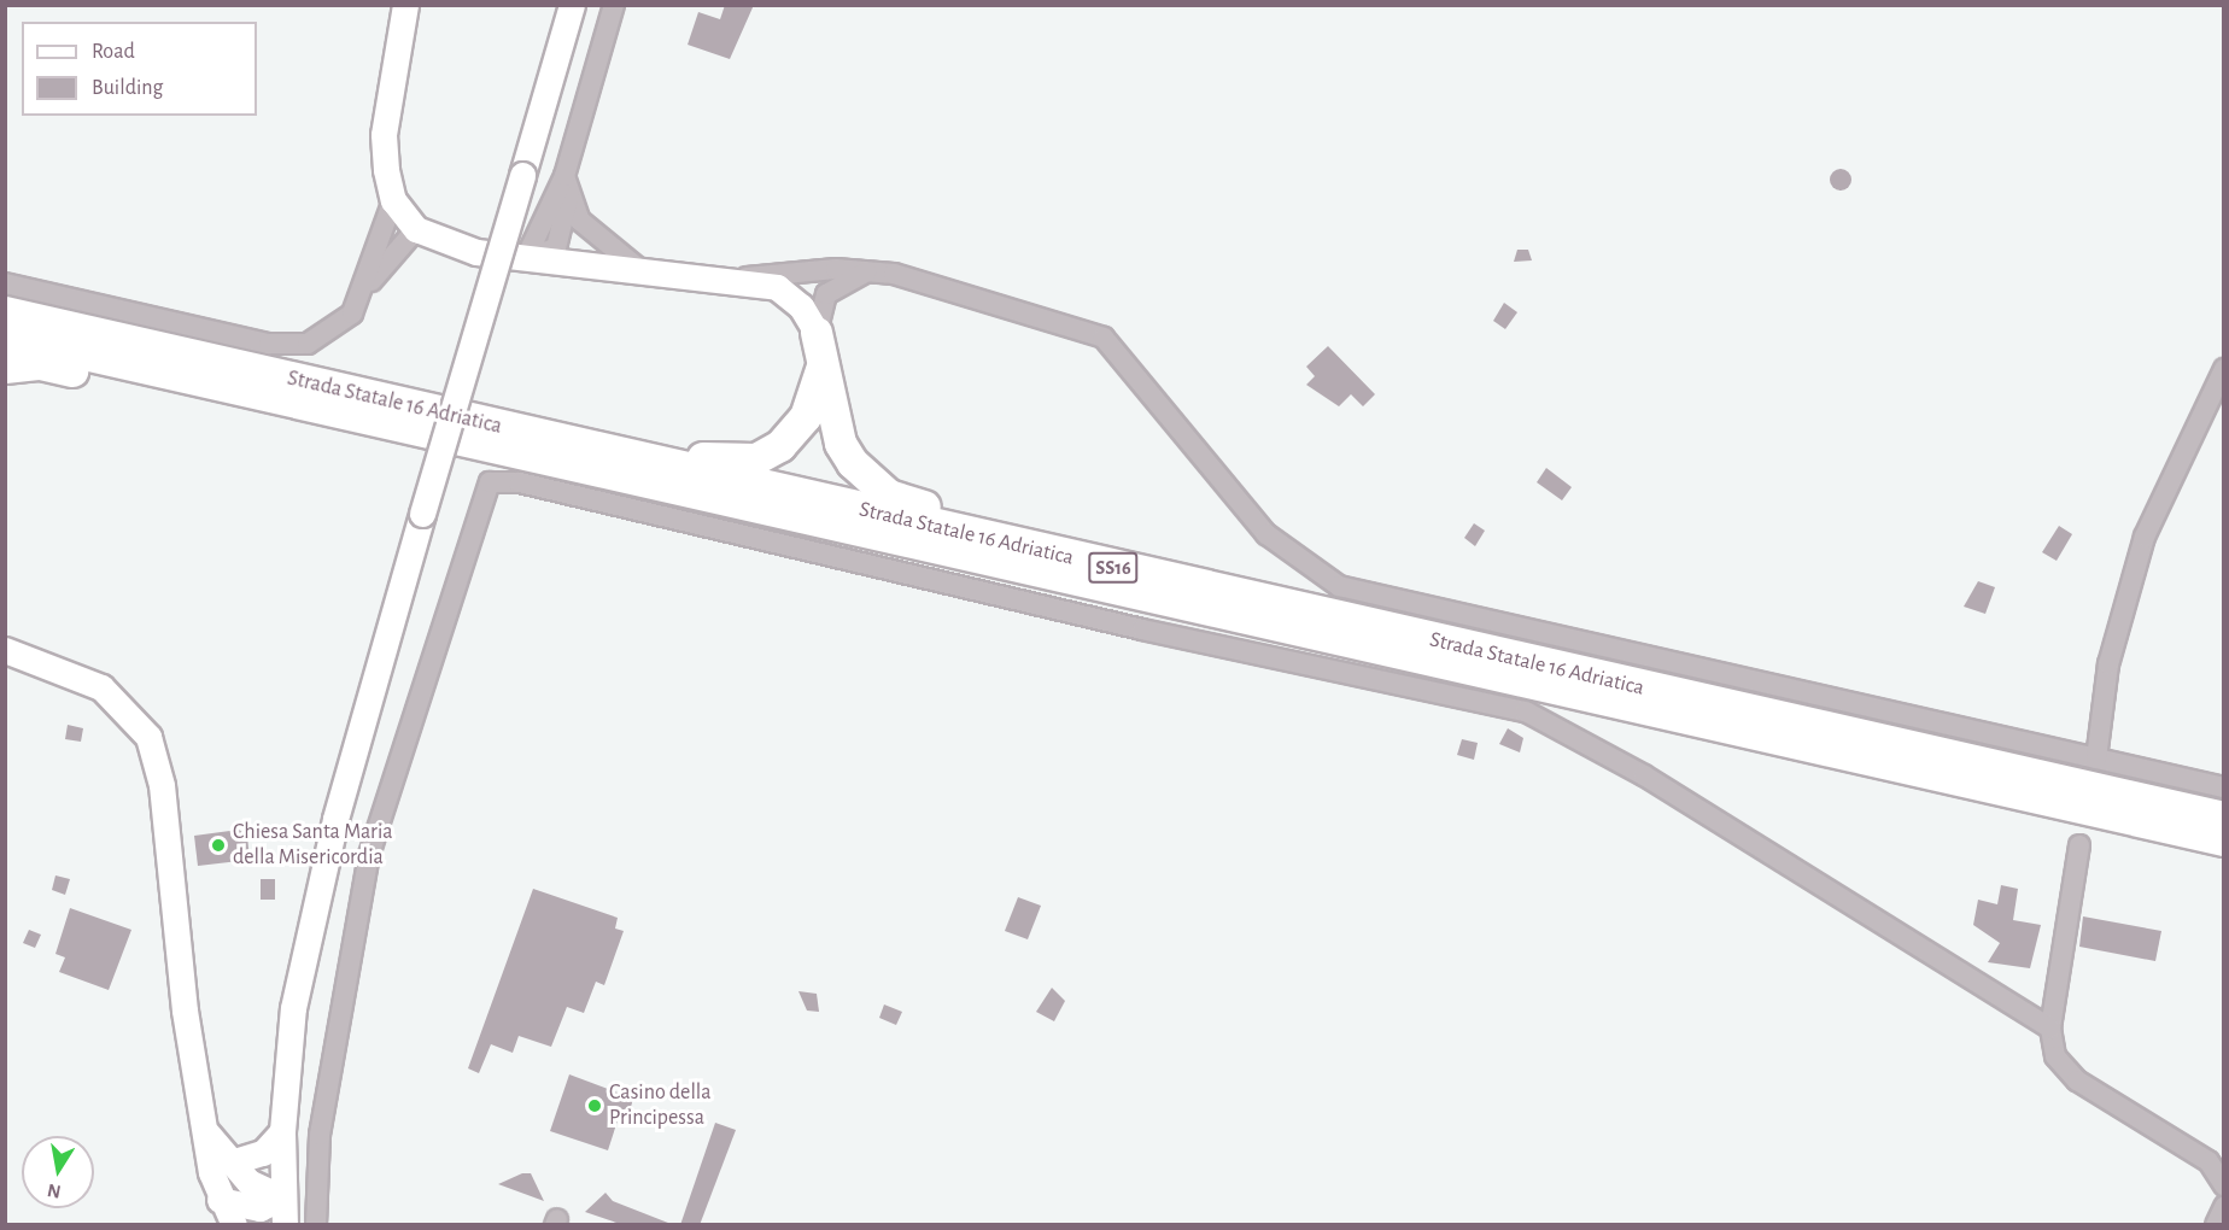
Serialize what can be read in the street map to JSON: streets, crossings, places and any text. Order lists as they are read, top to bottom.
{
  "streets": {
    "highway": ["Strada Statale 16 Adriatica", "SS16"]
  },
  "places": ["Chiesa Santa Maria della Misericordia", "Casino della Principessa"],
  "legend": ["Road", "Building"],
  "north": "bottom"
}
